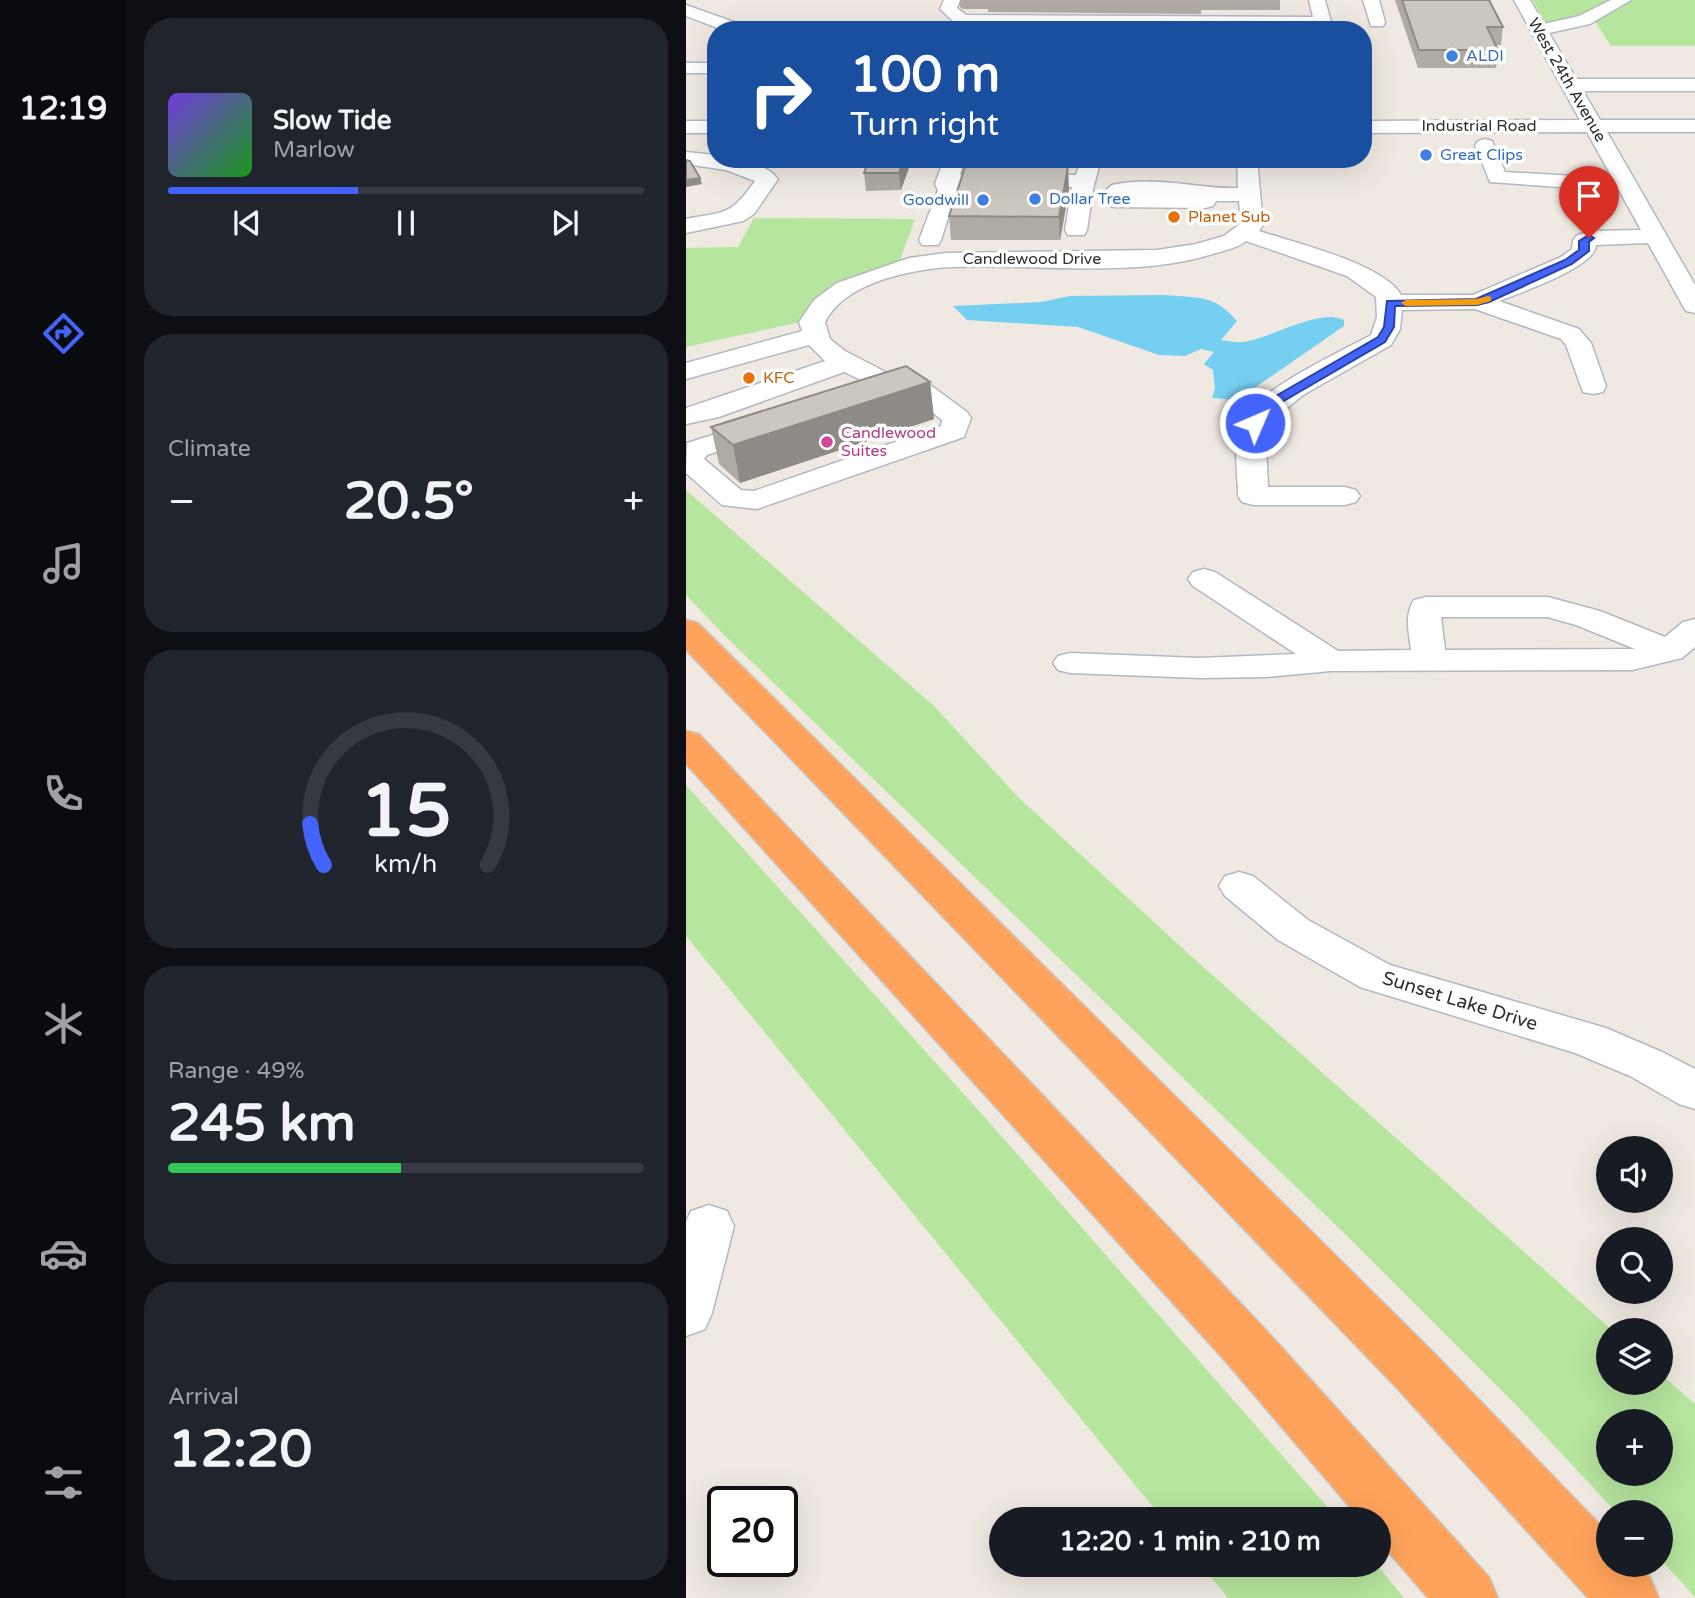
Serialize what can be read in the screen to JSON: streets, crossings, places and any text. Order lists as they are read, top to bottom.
{
  "streets": {
    "street": [
      "West 24th Avenue",
      "Industrial Road",
      "Candlewood Drive",
      "Sunset Lake Drive"
    ]
  },
  "crossings": [
    ["West 24th Avenue", "Industrial Road"]
  ],
  "places": [
    "ALDI",
    "Great Clips",
    "Dollar Tree",
    "Goodwill",
    "Planet Sub",
    "KFC",
    "Candlewood Suites"
  ],
  "page": {
    "tabs": "12:19",
    "turn": ["100 m", "Turn right"],
    "song": ["Slow Tide", "Marlow"],
    "tile": [
      "Climate",
      ["Range · 49%", "245 km"],
      ["Arrival", "12:20"]
    ],
    "heat": ["−", "20.5°", "+"],
    "map_buttons": ["+", "−"],
    "limit": "20",
    "trip": "12:20 · 1 min · 210 m",
    "gauge": ["15", "km/h"]
  }
}
